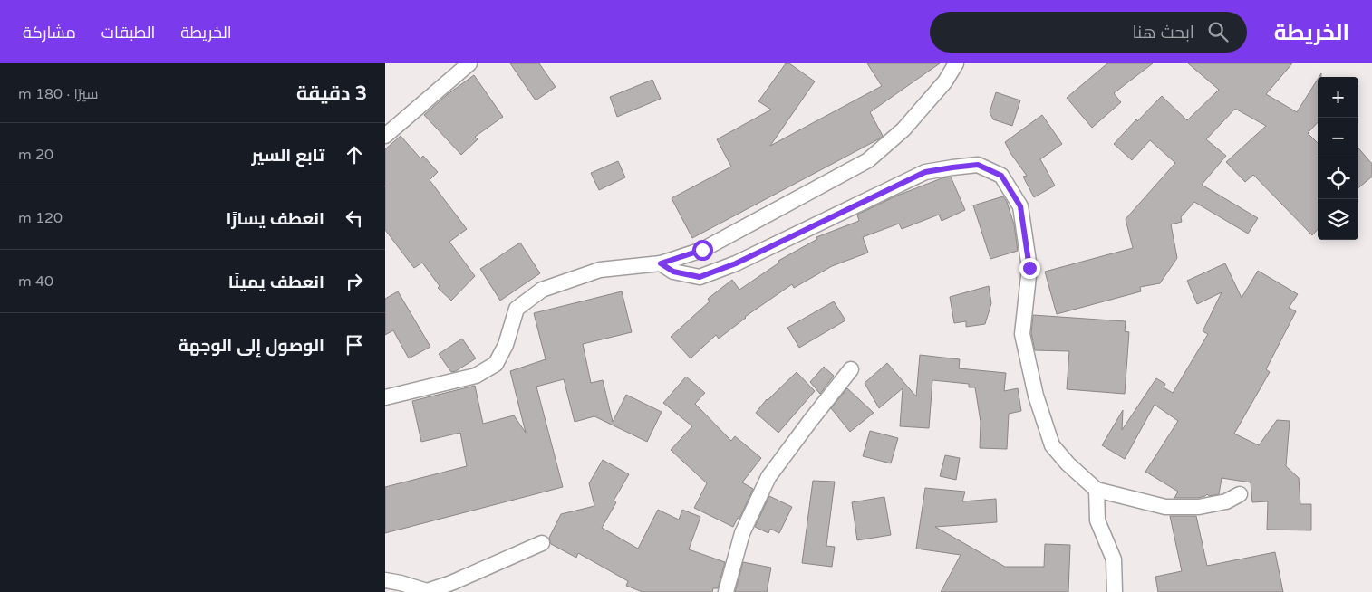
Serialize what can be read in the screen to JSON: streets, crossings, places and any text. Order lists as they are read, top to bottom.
{
  "page": {
    "header": "الخريطة",
    "search": "ابحث هنا",
    "nav": ["الخريطة", "الطبقات", "مشاركة"],
    "heading": ["3 دقيقة", "سيرًا · 180 m"],
    "map_buttons": ["+", "−"],
    "list": [
      ["تابع السير", "20 m"],
      ["انعطف يسارًا", "120 m"],
      ["انعطف يمينًا", "40 m"],
      "الوصول إلى الوجهة"
    ]
  }
}
